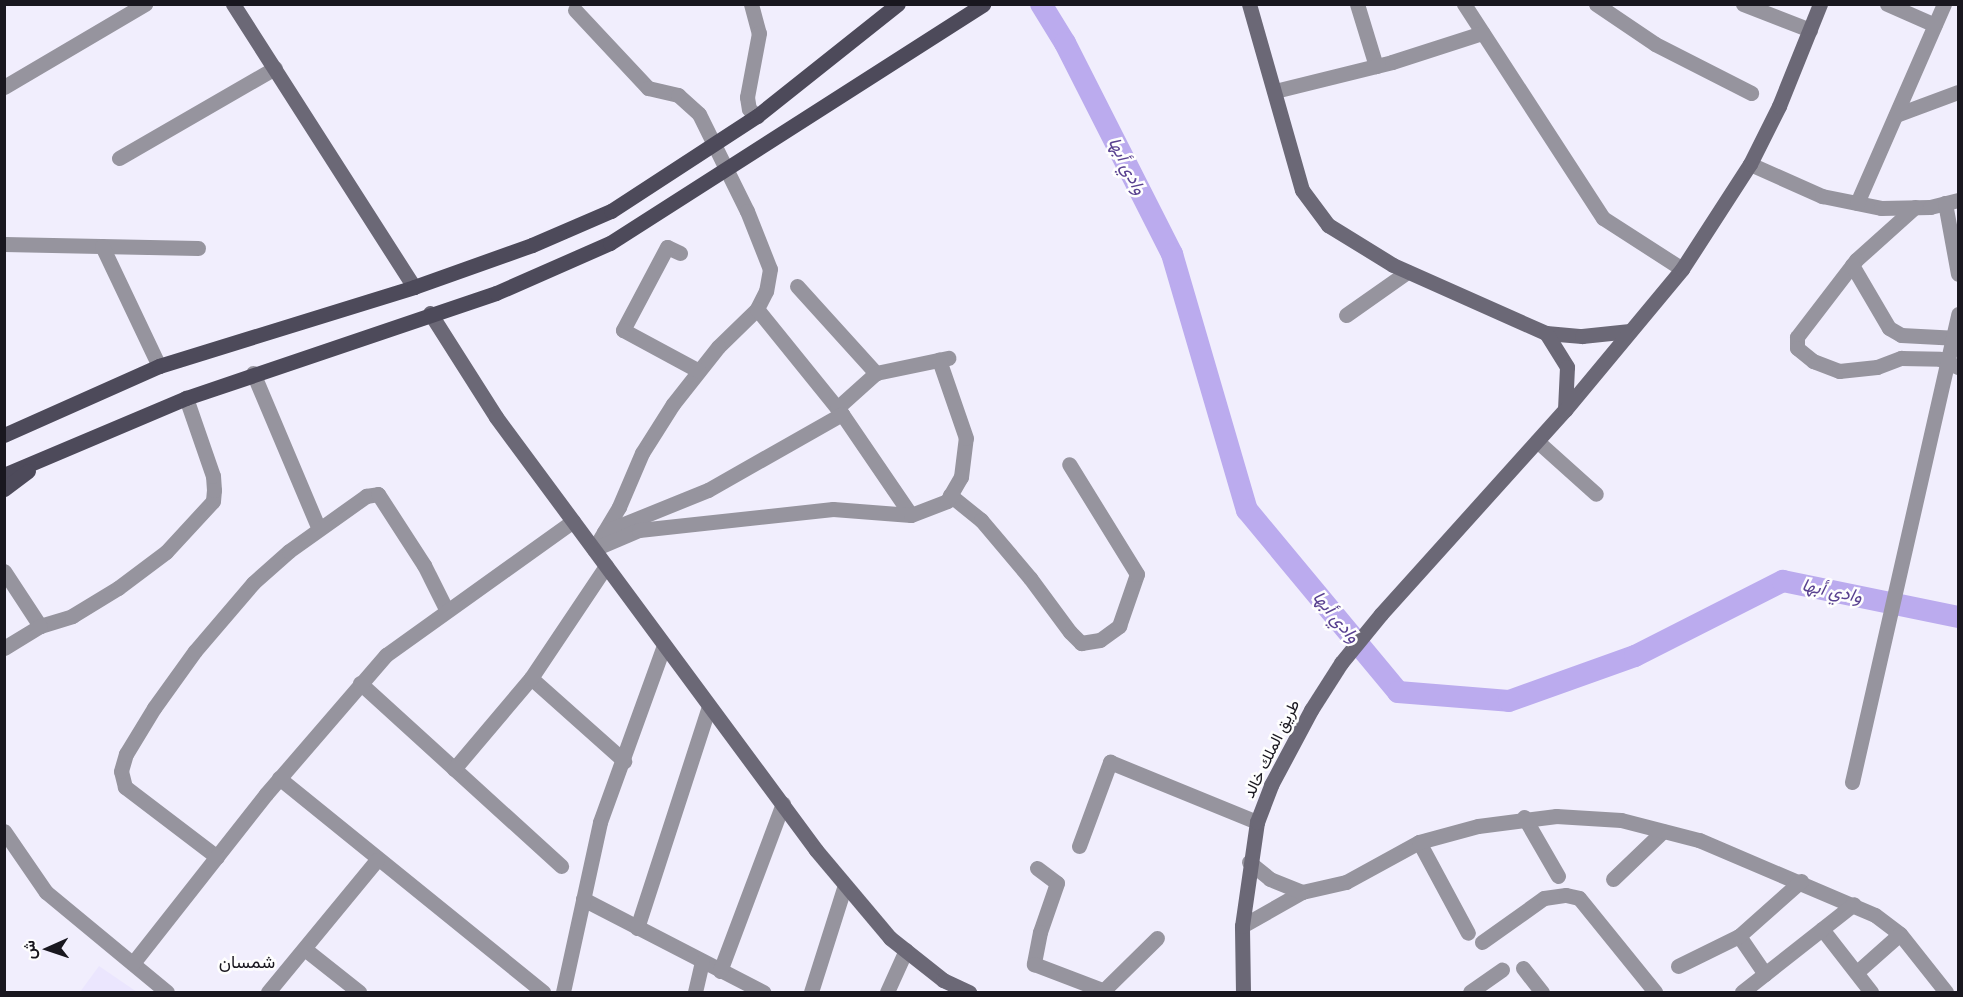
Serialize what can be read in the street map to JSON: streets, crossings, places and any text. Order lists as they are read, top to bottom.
{
  "streets": {
    "street": ["طريق الملك خالد"]
  },
  "districts": ["شمسان"],
  "water": ["وادي أبها"],
  "north": "left"
}
